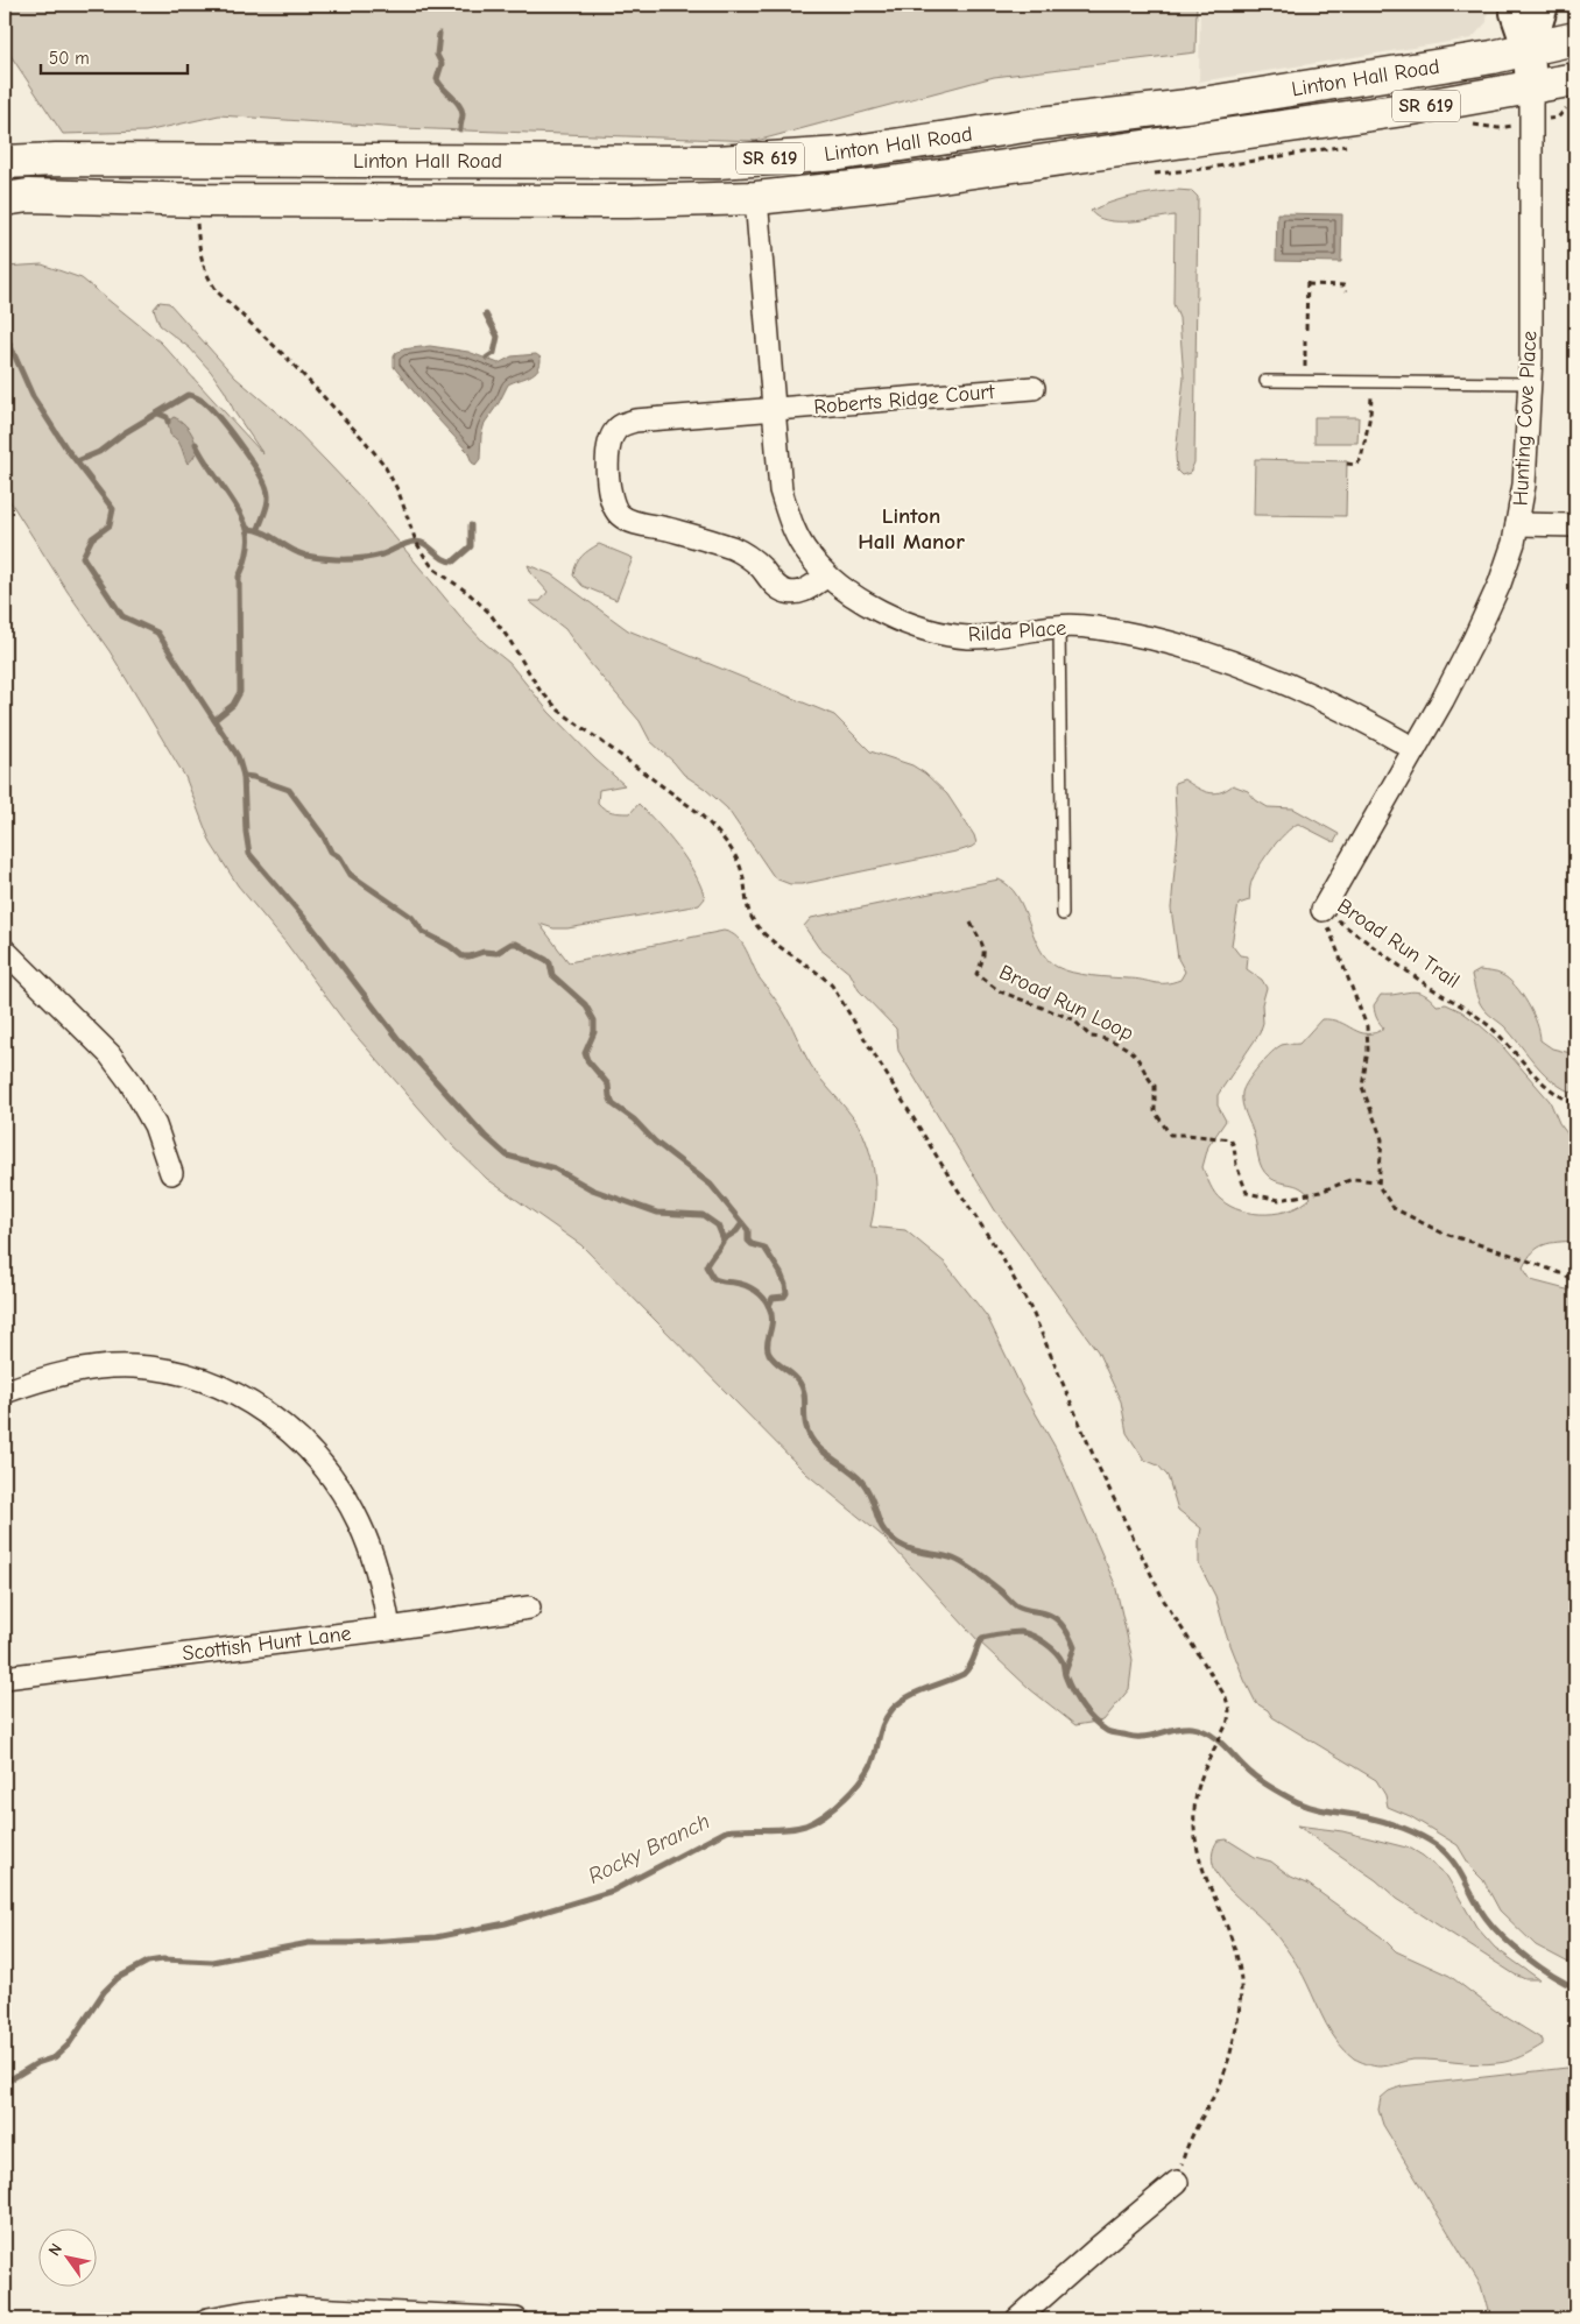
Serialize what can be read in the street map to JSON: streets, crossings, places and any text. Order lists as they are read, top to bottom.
{
  "streets": {
    "main road": ["Linton Hall Road", "SR 619"],
    "street": [
      "Roberts Ridge Court",
      "Hunting Cove Place",
      "Rilda Place",
      "Scottish Hunt Lane"
    ],
    "path": ["Broad Run Trail", "Broad Run Loop"]
  },
  "crossings": [
    ["Linton Hall Road", "Hunting Cove Place"],
    ["Linton Hall Road", "Rilda Place"],
    ["Roberts Ridge Court", "Rilda Place"],
    ["Hunting Cove Place", "Rilda Place"],
    ["Hunting Cove Place", "Broad Run Trail"],
    ["Broad Run Trail", "Broad Run Loop"]
  ],
  "districts": ["Linton Hall Manor"],
  "water": ["Rocky Branch"],
  "scale_bar": "50 m",
  "north": "top left"
}
